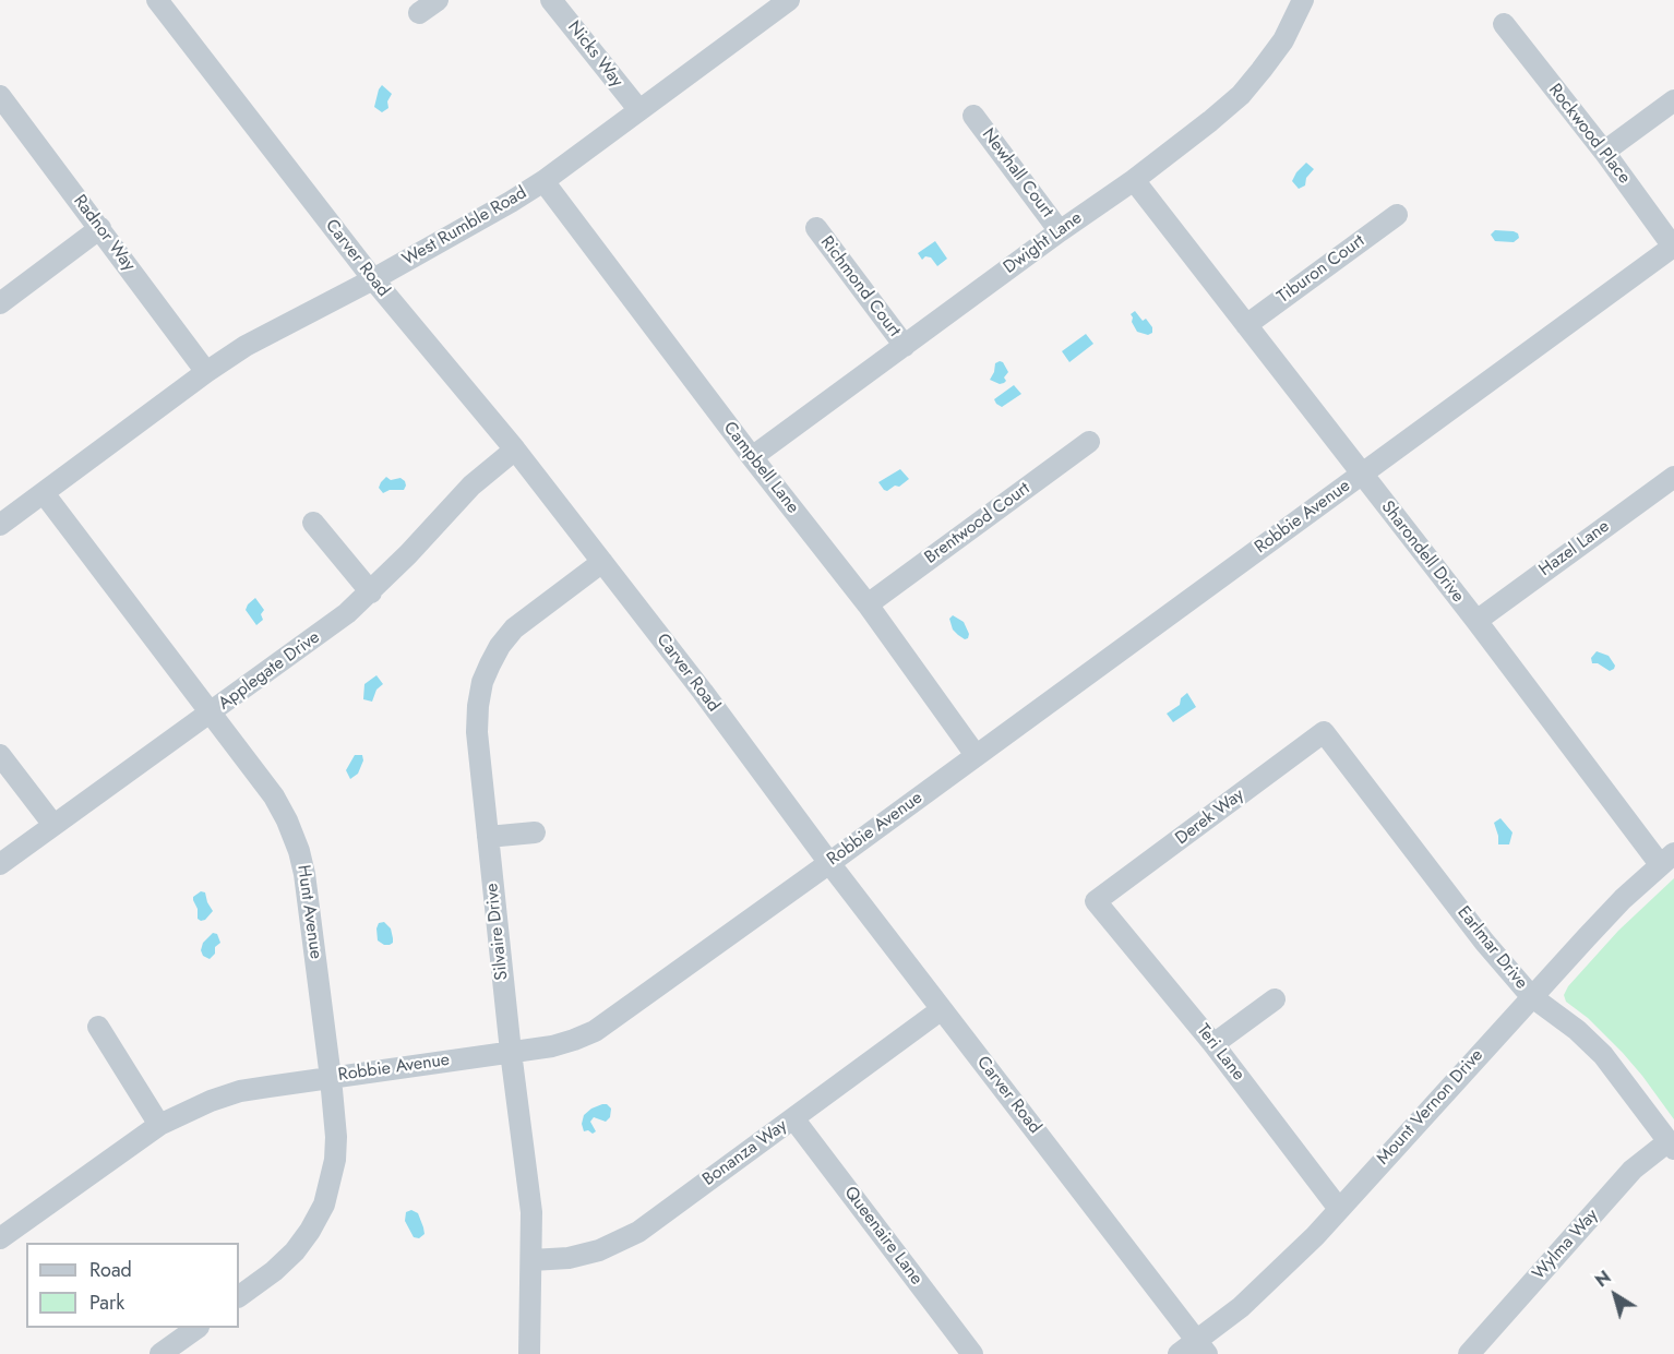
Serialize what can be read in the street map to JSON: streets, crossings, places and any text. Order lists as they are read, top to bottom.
{
  "streets": {
    "street": [
      "Nicks Way",
      "Rockwood Place",
      "Newhall Court",
      "West Rumble Road",
      "Radnor Way",
      "Dwight Lane",
      "Carver Road",
      "Tiburon Court",
      "Richmond Court",
      "Campbell Lane",
      "Robbie Avenue",
      "Brentwood Court",
      "Hazel Lane",
      "Sharondell Drive",
      "Applegate Drive",
      "Derek Way",
      "Hunt Avenue",
      "Silvaire Drive",
      "Earlmar Drive",
      "Teri Lane",
      "Mount Vernon Drive",
      "Bonanza Way",
      "Queenaire Lane",
      "Wylma Way"
    ]
  },
  "crossings": [
    ["Nicks Way", "West Rumble Road"],
    ["Rockwood Place", "Robbie Avenue"],
    ["Newhall Court", "Dwight Lane"],
    ["West Rumble Road", "Radnor Way"],
    ["West Rumble Road", "Carver Road"],
    ["West Rumble Road", "Campbell Lane"],
    ["West Rumble Road", "Hunt Avenue"],
    ["Dwight Lane", "Richmond Court"],
    ["Dwight Lane", "Campbell Lane"],
    ["Dwight Lane", "Sharondell Drive"],
    ["Carver Road", "Robbie Avenue"],
    ["Carver Road", "Applegate Drive"],
    ["Carver Road", "Silvaire Drive"],
    ["Carver Road", "Mount Vernon Drive"],
    ["Carver Road", "Bonanza Way"],
    ["Tiburon Court", "Sharondell Drive"],
    ["Campbell Lane", "Robbie Avenue"],
    ["Campbell Lane", "Brentwood Court"],
    ["Robbie Avenue", "Sharondell Drive"],
    ["Robbie Avenue", "Hunt Avenue"],
    ["Robbie Avenue", "Silvaire Drive"],
    ["Hazel Lane", "Sharondell Drive"],
    ["Sharondell Drive", "Mount Vernon Drive"],
    ["Applegate Drive", "Hunt Avenue"],
    ["Derek Way", "Earlmar Drive"],
    ["Derek Way", "Teri Lane"],
    ["Silvaire Drive", "Bonanza Way"],
    ["Earlmar Drive", "Mount Vernon Drive"],
    ["Earlmar Drive", "Wylma Way"],
    ["Teri Lane", "Mount Vernon Drive"],
    ["Bonanza Way", "Queenaire Lane"]
  ],
  "legend": ["Road", "Park"],
  "north": "top left"
}
